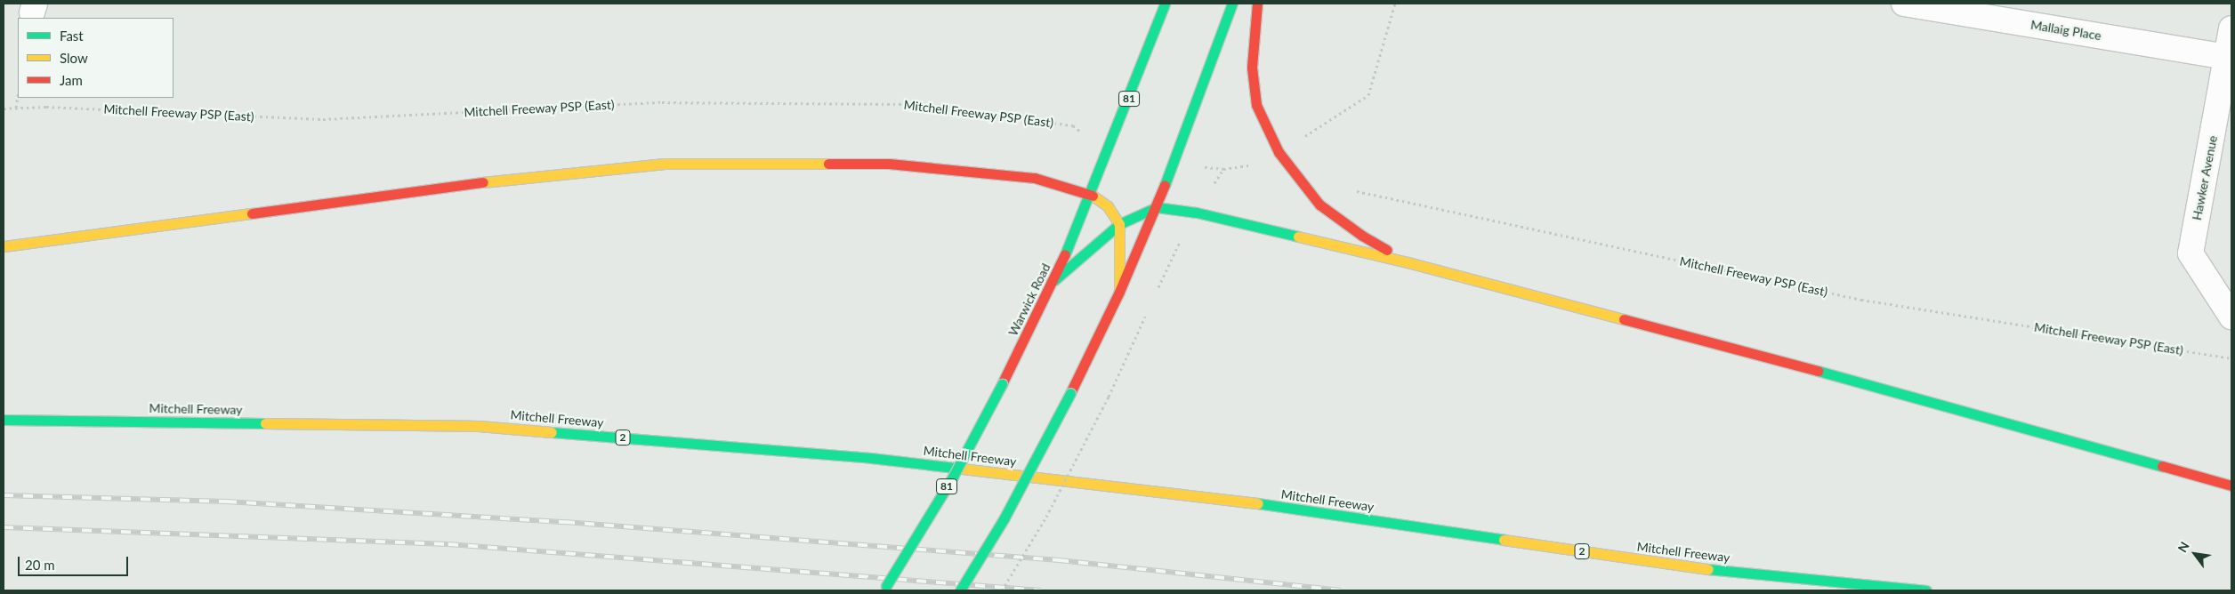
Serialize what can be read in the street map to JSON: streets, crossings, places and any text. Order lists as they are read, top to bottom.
{
  "streets": {
    "main road": [
      "81",
      "Warwick Road",
      "Mitchell Freeway",
      "2"
    ],
    "street": ["Mallaig Place", "Hawker Avenue"],
    "path": ["Mitchell Freeway PSP (East)"]
  },
  "crossings": [
    ["Mallaig Place", "Hawker Avenue"]
  ],
  "legend": ["Fast", "Slow", "Jam"],
  "scale_bar": "20 m",
  "north": "top left"
}
